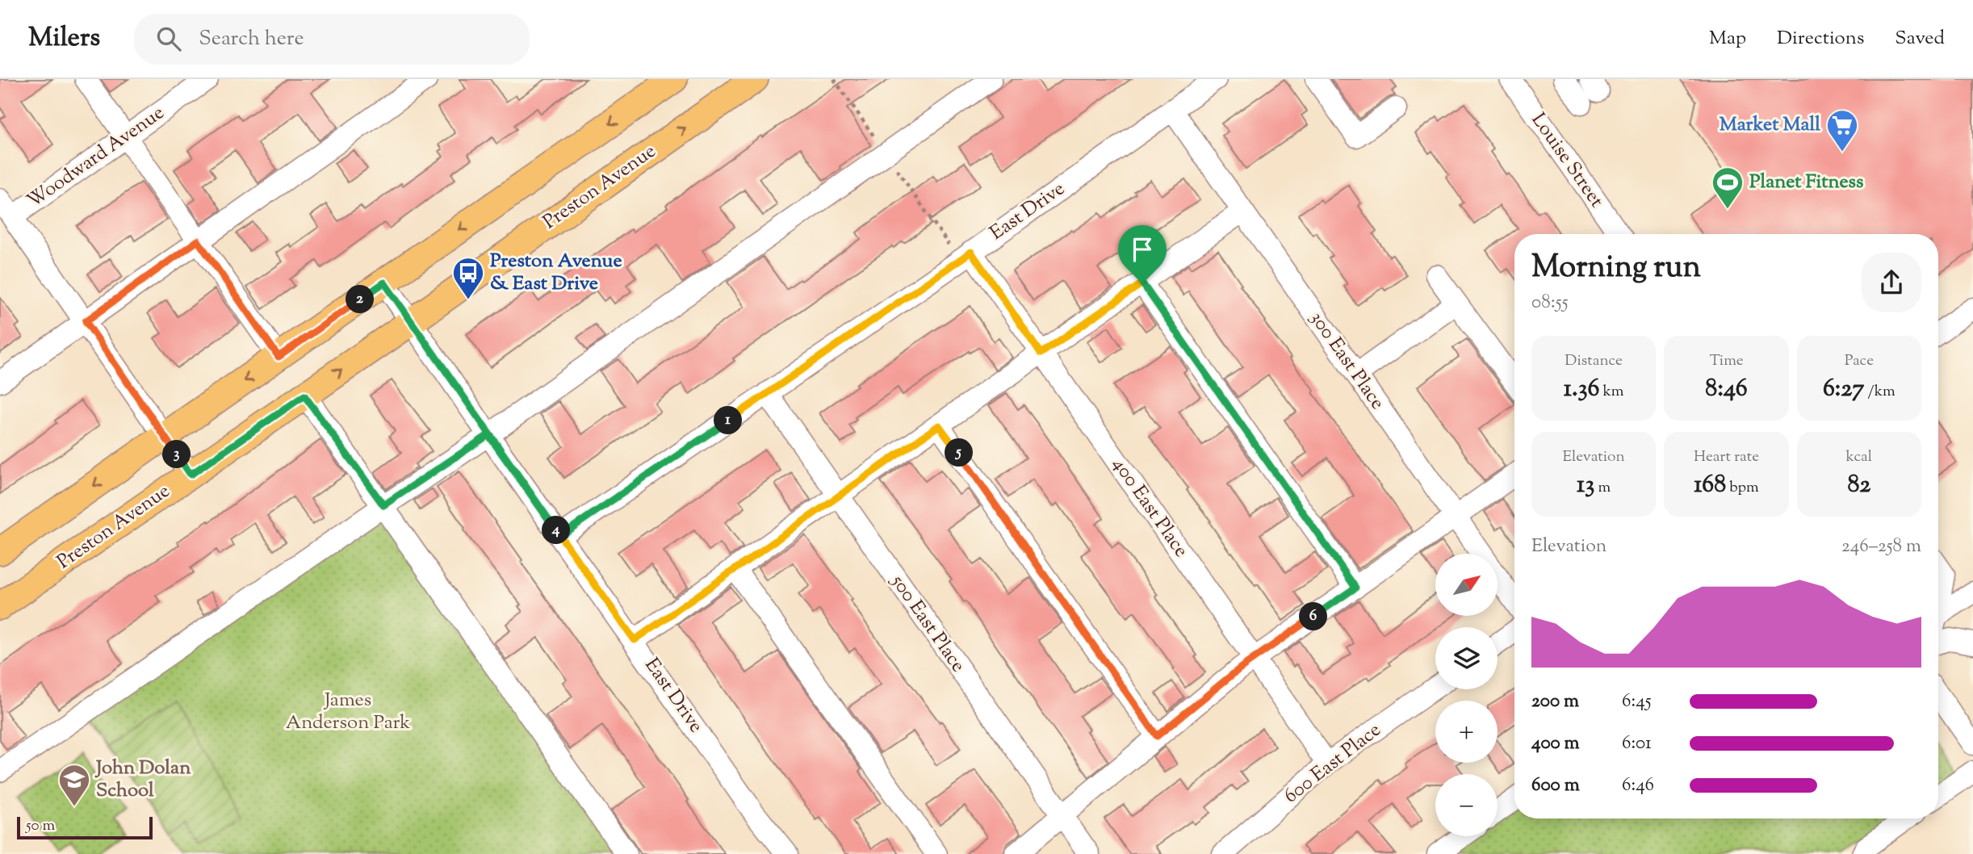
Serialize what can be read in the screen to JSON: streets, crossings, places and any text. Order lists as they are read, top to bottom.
{
  "streets": {
    "main road": ["Preston Avenue"],
    "street": [
      "Woodward Avenue",
      "Louise Street",
      "East Drive",
      "300 East Place",
      "400 East Place",
      "500 East Place",
      "600 East Place"
    ]
  },
  "crossings": [
    ["Preston Avenue", "East Drive"],
    ["East Drive", "300 East Place"],
    ["East Drive", "400 East Place"],
    ["East Drive", "500 East Place"],
    ["400 East Place", "600 East Place"]
  ],
  "parks": ["James Anderson Park"],
  "places": {
    "supermarket": ["Market Mall"],
    "sports": ["Planet Fitness"],
    "bus stop": ["Preston Avenue & East Drive"],
    "school or university": ["John Dolan School"]
  },
  "scale_bar": "50 m",
  "north": "top right",
  "page": {
    "header": "Milers",
    "search": "Search here",
    "nav": ["Map", "Directions", "Saved"],
    "heading": ["Morning run", "08:55"],
    "pins": [
      "2",
      "1",
      "5",
      "3",
      "4",
      "6"
    ],
    "stats": [
      ["Distance", "1.36 km"],
      ["Time", "8:46"],
      ["Pace", "6:27 /km"],
      ["Elevation", "13 m"],
      ["Heart rate", "168 bpm"],
      ["kcal", "82"]
    ],
    "chart": ["Elevation", "246–258 m"],
    "map_buttons": ["+", "−"],
    "list": [
      {
        "name": "200 m",
        "note": "6:45"
      },
      {
        "name": "400 m",
        "note": "6:01"
      },
      {
        "name": "600 m",
        "note": "6:46"
      }
    ],
    "scale": "50 m"
  }
}
